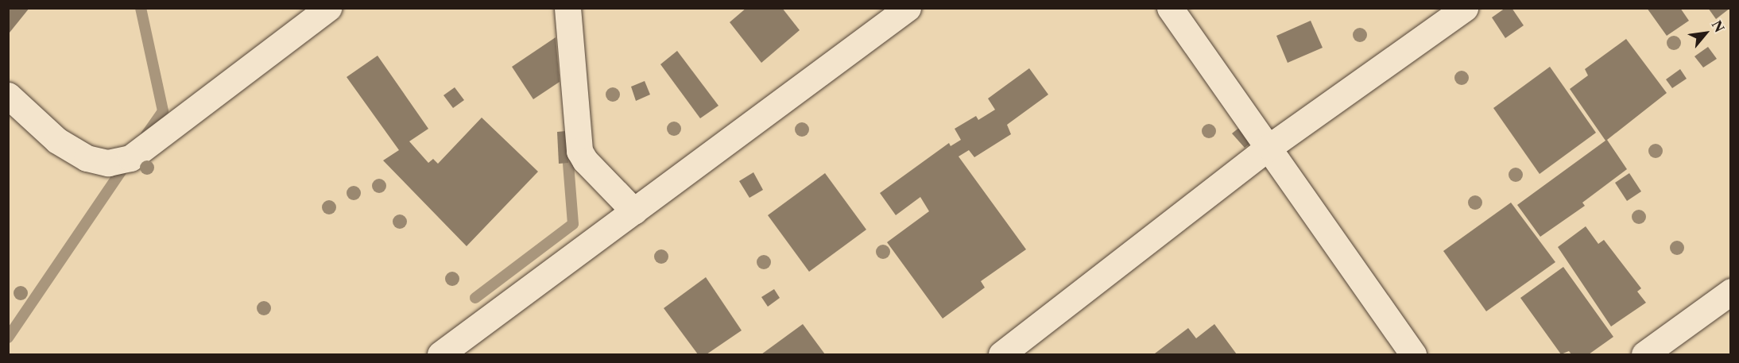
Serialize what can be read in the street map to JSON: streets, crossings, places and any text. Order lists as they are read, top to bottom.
{
  "north": "top right"
}
